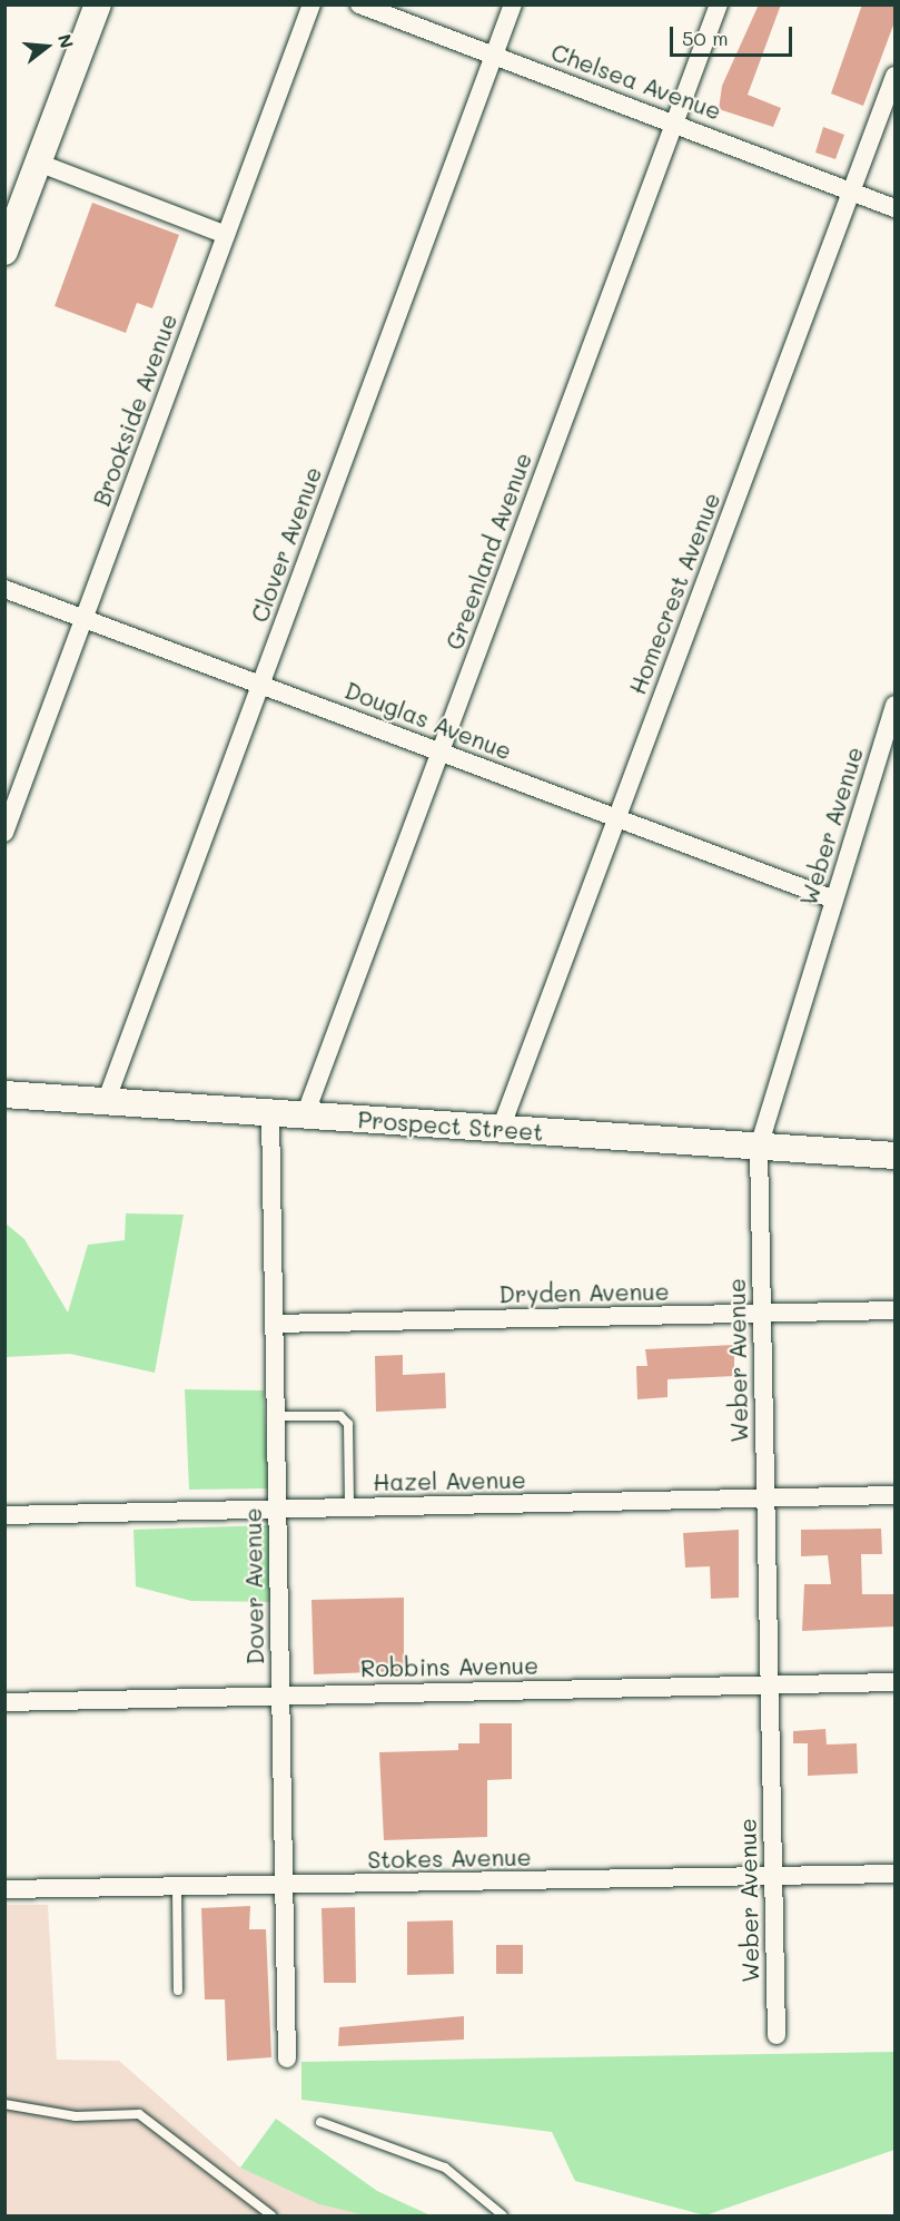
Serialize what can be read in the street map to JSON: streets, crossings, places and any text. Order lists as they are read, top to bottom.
{
  "streets": {
    "street": [
      "Chelsea Avenue",
      "Brookside Avenue",
      "Clover Avenue",
      "Greenland Avenue",
      "Homecrest Avenue",
      "Douglas Avenue",
      "Weber Avenue",
      "Prospect Street",
      "Dryden Avenue",
      "Hazel Avenue",
      "Dover Avenue",
      "Robbins Avenue",
      "Stokes Avenue"
    ]
  },
  "crossings": [
    ["Chelsea Avenue", "Clover Avenue"],
    ["Chelsea Avenue", "Greenland Avenue"],
    ["Chelsea Avenue", "Homecrest Avenue"],
    ["Brookside Avenue", "Douglas Avenue"],
    ["Clover Avenue", "Douglas Avenue"],
    ["Clover Avenue", "Prospect Street"],
    ["Greenland Avenue", "Douglas Avenue"],
    ["Greenland Avenue", "Prospect Street"],
    ["Homecrest Avenue", "Douglas Avenue"],
    ["Homecrest Avenue", "Prospect Street"],
    ["Douglas Avenue", "Weber Avenue"],
    ["Weber Avenue", "Prospect Street"],
    ["Weber Avenue", "Dryden Avenue"],
    ["Weber Avenue", "Hazel Avenue"],
    ["Weber Avenue", "Robbins Avenue"],
    ["Weber Avenue", "Stokes Avenue"],
    ["Prospect Street", "Dover Avenue"],
    ["Dryden Avenue", "Dover Avenue"],
    ["Hazel Avenue", "Dover Avenue"],
    ["Dover Avenue", "Robbins Avenue"],
    ["Dover Avenue", "Stokes Avenue"]
  ],
  "scale_bar": "50 m",
  "north": "right"
}
